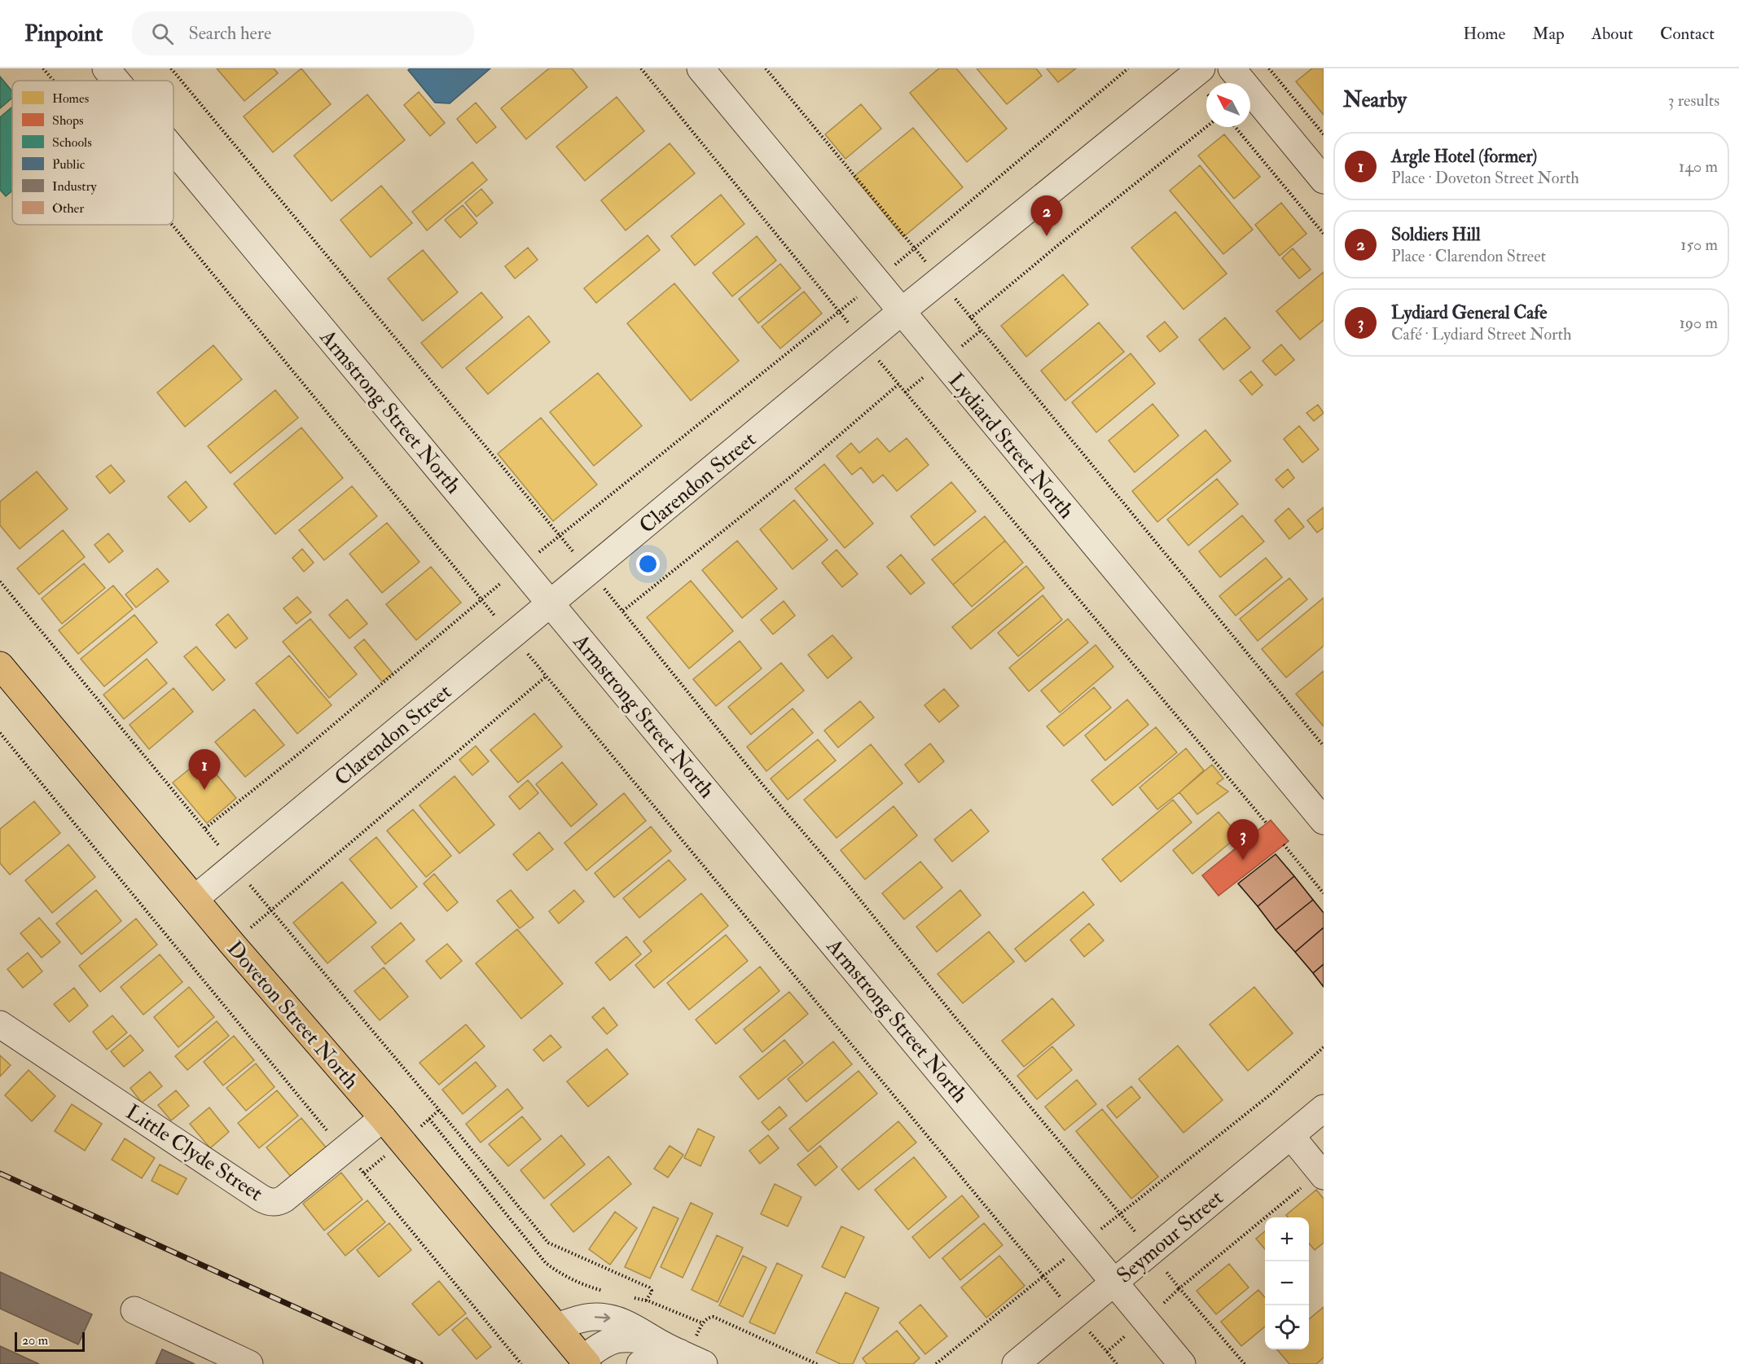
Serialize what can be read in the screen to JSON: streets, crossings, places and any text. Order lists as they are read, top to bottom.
{
  "streets": {
    "main road": ["Doveton Street North"],
    "street": [
      "Armstrong Street North",
      "Lydiard Street North",
      "Clarendon Street",
      "Little Clyde Street",
      "Seymour Street"
    ]
  },
  "crossings": [
    ["Armstrong Street North", "Clarendon Street"],
    ["Armstrong Street North", "Seymour Street"],
    ["Lydiard Street North", "Clarendon Street"],
    ["Clarendon Street", "Doveton Street North"],
    ["Doveton Street North", "Little Clyde Street"]
  ],
  "legend": [
    "Homes",
    "Shops",
    "Schools",
    "Public",
    "Industry",
    "Other"
  ],
  "scale_bar": "20 m",
  "north": "top left",
  "page": {
    "header": "Pinpoint",
    "search": "Search here",
    "nav": [
      "Home",
      "Map",
      "About",
      "Contact"
    ],
    "heading": ["Nearby", "3 results"],
    "list": [
      {
        "mark": "1",
        "name": "Argle Hotel (former)",
        "note": "Place · Doveton Street North",
        "value": "140 m"
      },
      {
        "mark": "2",
        "name": "Soldiers Hill",
        "note": "Place · Clarendon Street",
        "value": "150 m"
      },
      {
        "mark": "3",
        "name": "Lydiard General Cafe",
        "note": "Café · Lydiard Street North",
        "value": "190 m"
      }
    ],
    "pins": ["2", "1", "3"],
    "map_buttons": ["+", "−"],
    "scale": "20 m"
  }
}
